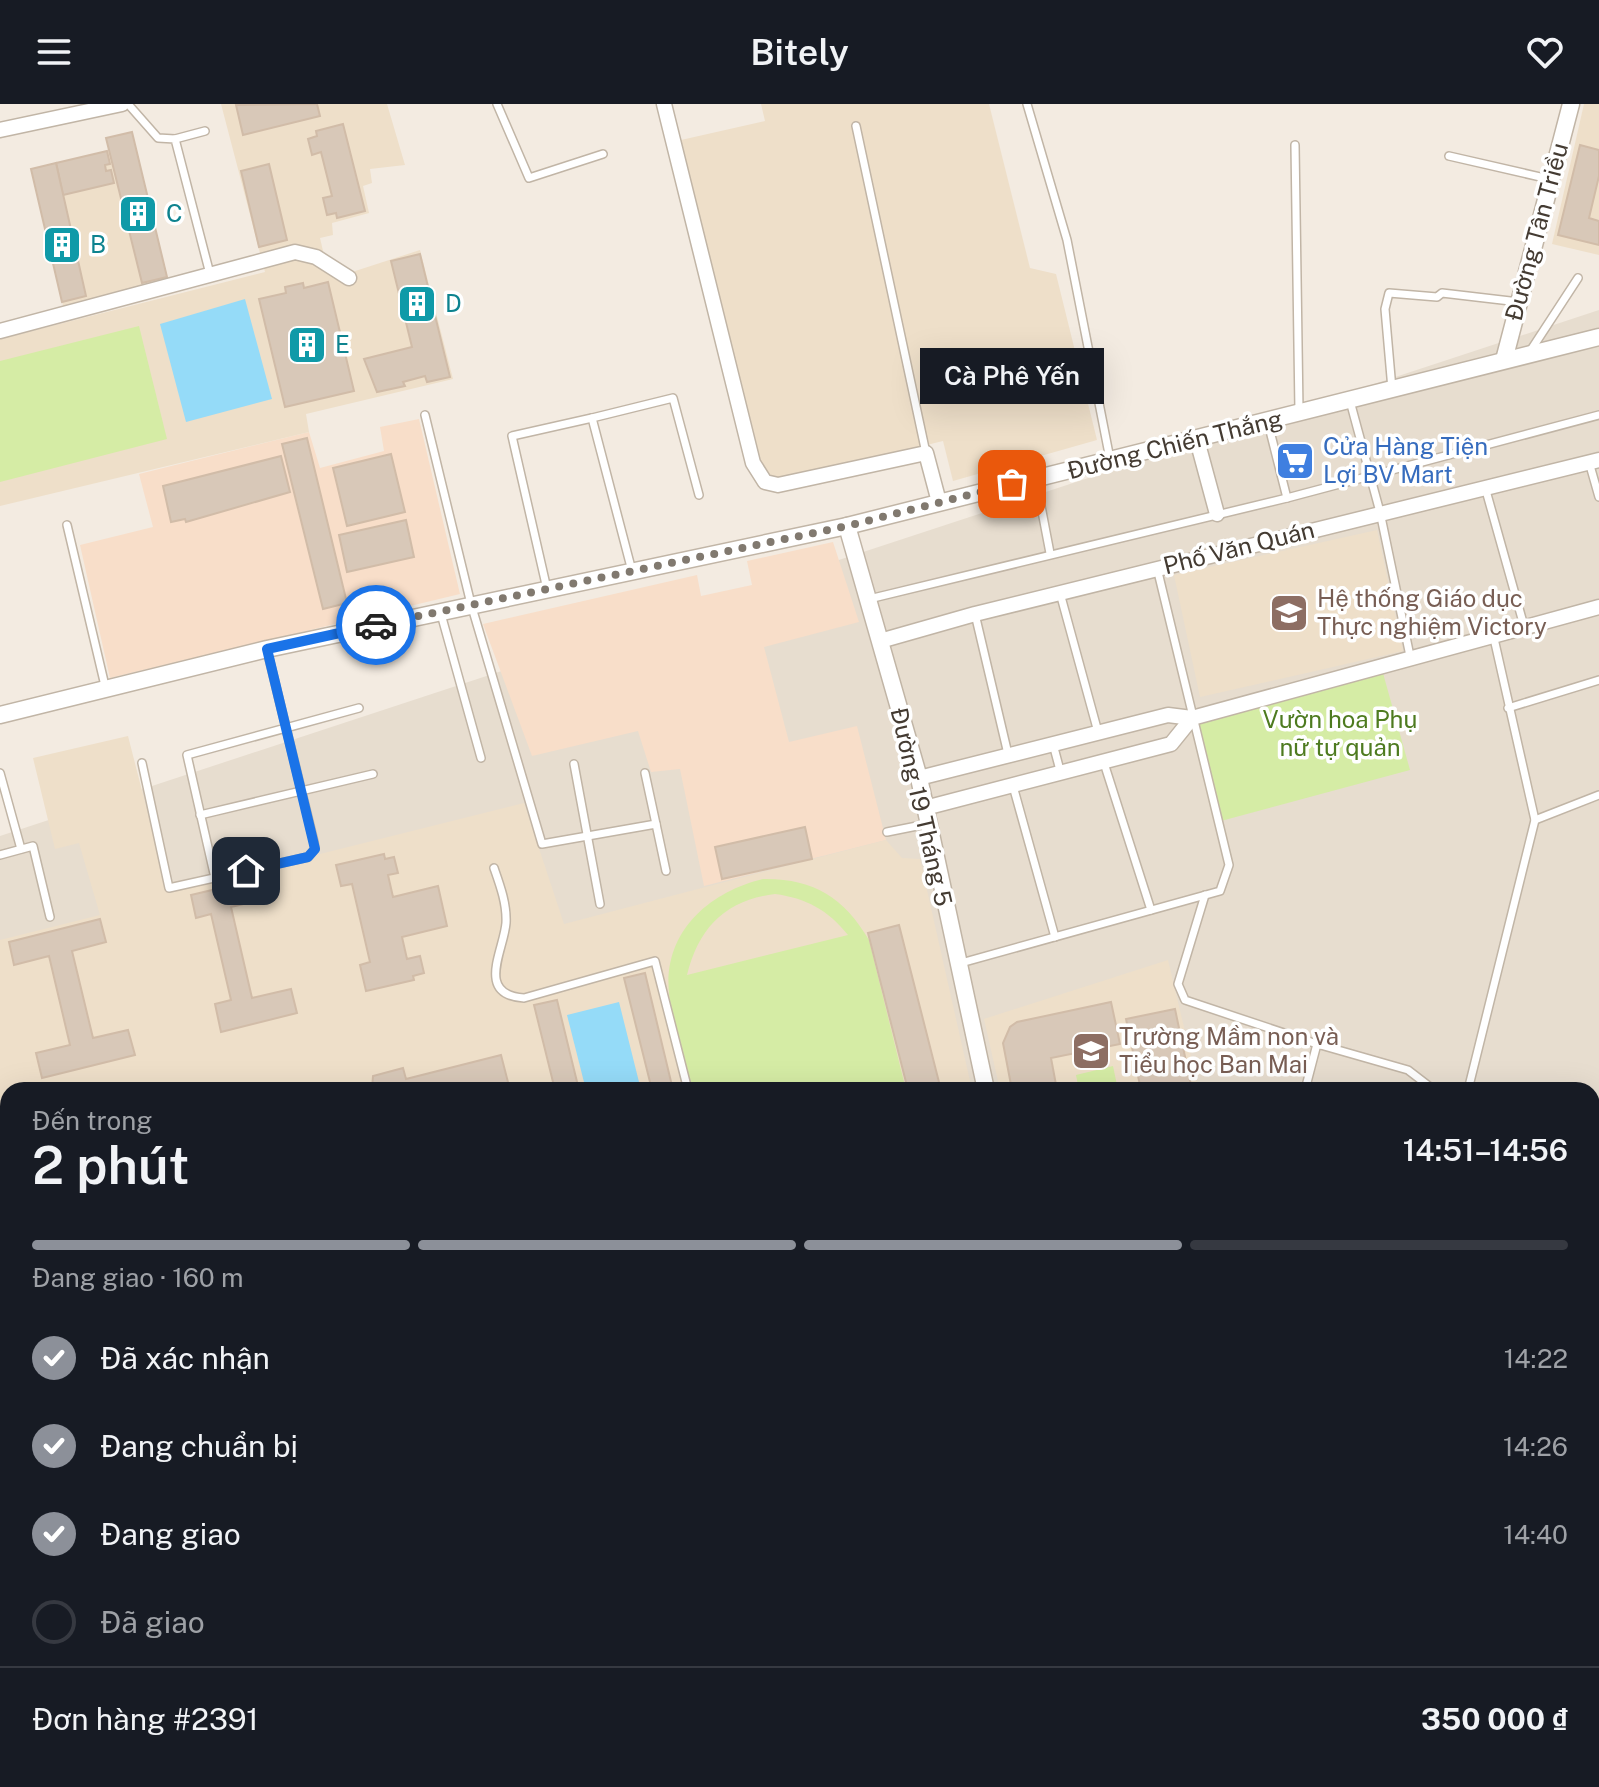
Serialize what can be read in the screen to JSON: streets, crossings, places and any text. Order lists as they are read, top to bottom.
{
  "streets": {
    "street": [
      "Đường Tân Triều",
      "Đường Chiến Thắng",
      "Phố Văn Quán",
      "Đường 19 Tháng 5"
    ]
  },
  "crossings": [
    ["Đường Tân Triều", "Đường Chiến Thắng"],
    ["Đường Chiến Thắng", "Đường 19 Tháng 5"],
    ["Phố Văn Quán", "Đường 19 Tháng 5"]
  ],
  "parks": ["Vườn hoa Phụ nữ tự quản"],
  "places": {
    "building": [
      "C",
      "B",
      "D",
      "E"
    ],
    "supermarket": ["Cửa Hàng Tiện Lợi BV Mart"],
    "other": ["Cà Phê Yến"],
    "school or university": ["Hệ thống Giáo dục Thực nghiệm Victory", "Trường Mầm non và Tiểu học Ban Mai"]
  },
  "page": {
    "header": "Bitely",
    "bubble": "Cà Phê Yến",
    "heading": ["2 phút", "Đến trong", "14:51–14:56"],
    "panel": ["Đơn hàng #2391", "350 000 ₫"],
    "bar": "Đang giao · 160 m",
    "list": [
      ["Đã xác nhận", "14:22"],
      ["Đang chuẩn bị", "14:26"],
      ["Đang giao", "14:40"],
      "Đã giao"
    ]
  }
}
